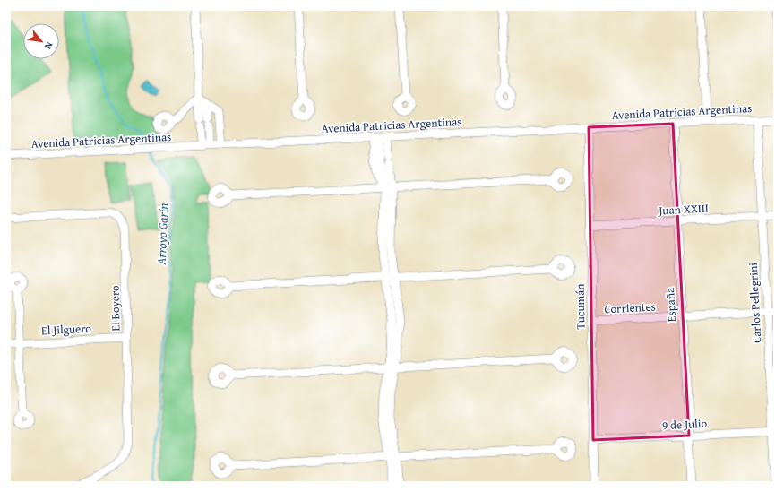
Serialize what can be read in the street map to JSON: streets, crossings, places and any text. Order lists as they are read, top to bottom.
{
  "streets": {
    "street": [
      "Avenida Patricias Argentinas",
      "Juan XXIII",
      "Carlos Pellegrini",
      "España",
      "Tucumán",
      "Corrientes",
      "El Boyero",
      "El Jilguero",
      "9 de Julio"
    ]
  },
  "crossings": [
    ["Avenida Patricias Argentinas", "Carlos Pellegrini"],
    ["Avenida Patricias Argentinas", "España"],
    ["Avenida Patricias Argentinas", "Tucumán"],
    ["Juan XXIII", "Carlos Pellegrini"],
    ["Juan XXIII", "España"],
    ["Juan XXIII", "Tucumán"],
    ["Carlos Pellegrini", "Corrientes"],
    ["Carlos Pellegrini", "9 de Julio"],
    ["España", "Corrientes"],
    ["España", "9 de Julio"],
    ["Tucumán", "Corrientes"],
    ["Tucumán", "9 de Julio"],
    ["El Boyero", "El Jilguero"]
  ],
  "water": ["Arroyo Garín"],
  "north": "bottom right"
}
